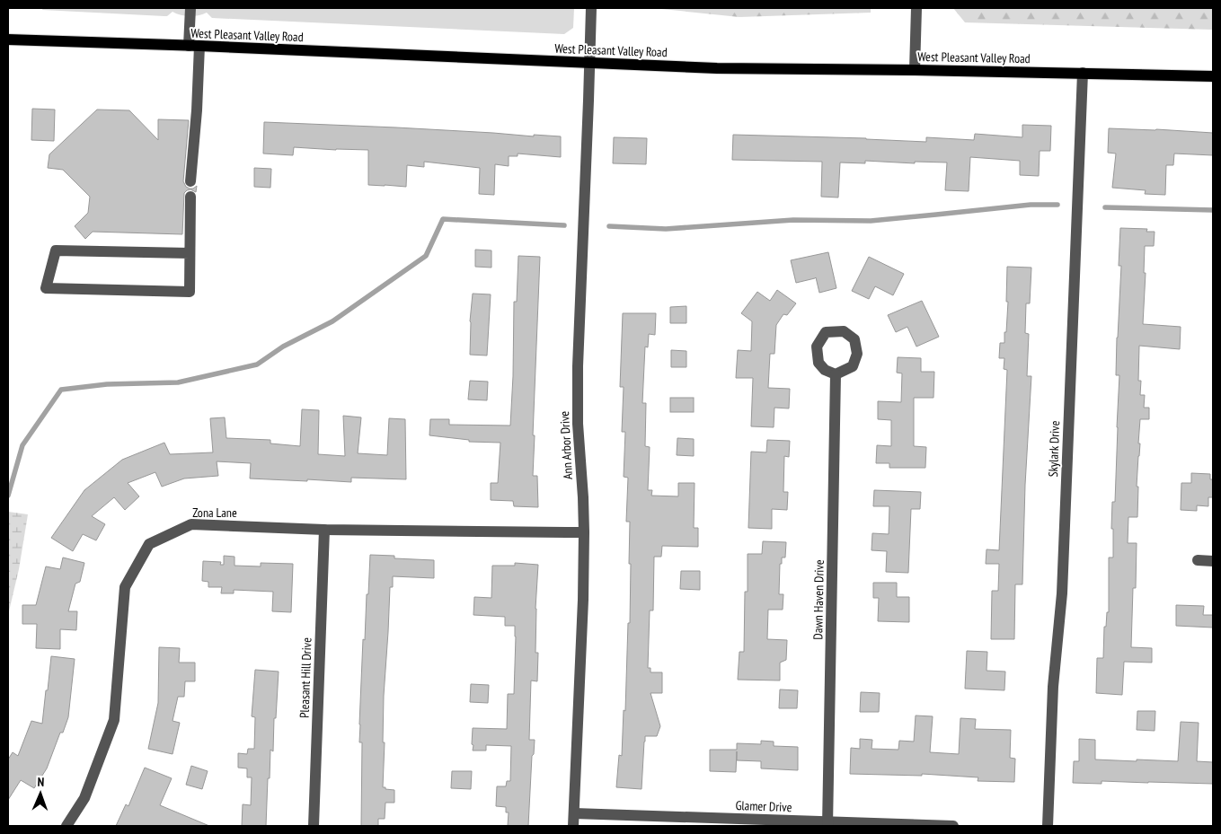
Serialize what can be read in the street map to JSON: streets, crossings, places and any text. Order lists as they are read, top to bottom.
{
  "streets": {
    "main road": ["West Pleasant Valley Road"],
    "street": [
      "Ann Arbor Drive",
      "Skylark Drive",
      "Zona Lane",
      "Dawn Haven Drive",
      "Pleasant Hill Drive",
      "Glamer Drive"
    ]
  },
  "crossings": [
    ["West Pleasant Valley Road", "Ann Arbor Drive"],
    ["West Pleasant Valley Road", "Skylark Drive"],
    ["Ann Arbor Drive", "Zona Lane"],
    ["Ann Arbor Drive", "Glamer Drive"],
    ["Zona Lane", "Pleasant Hill Drive"],
    ["Dawn Haven Drive", "Glamer Drive"]
  ],
  "north": "top"
}
